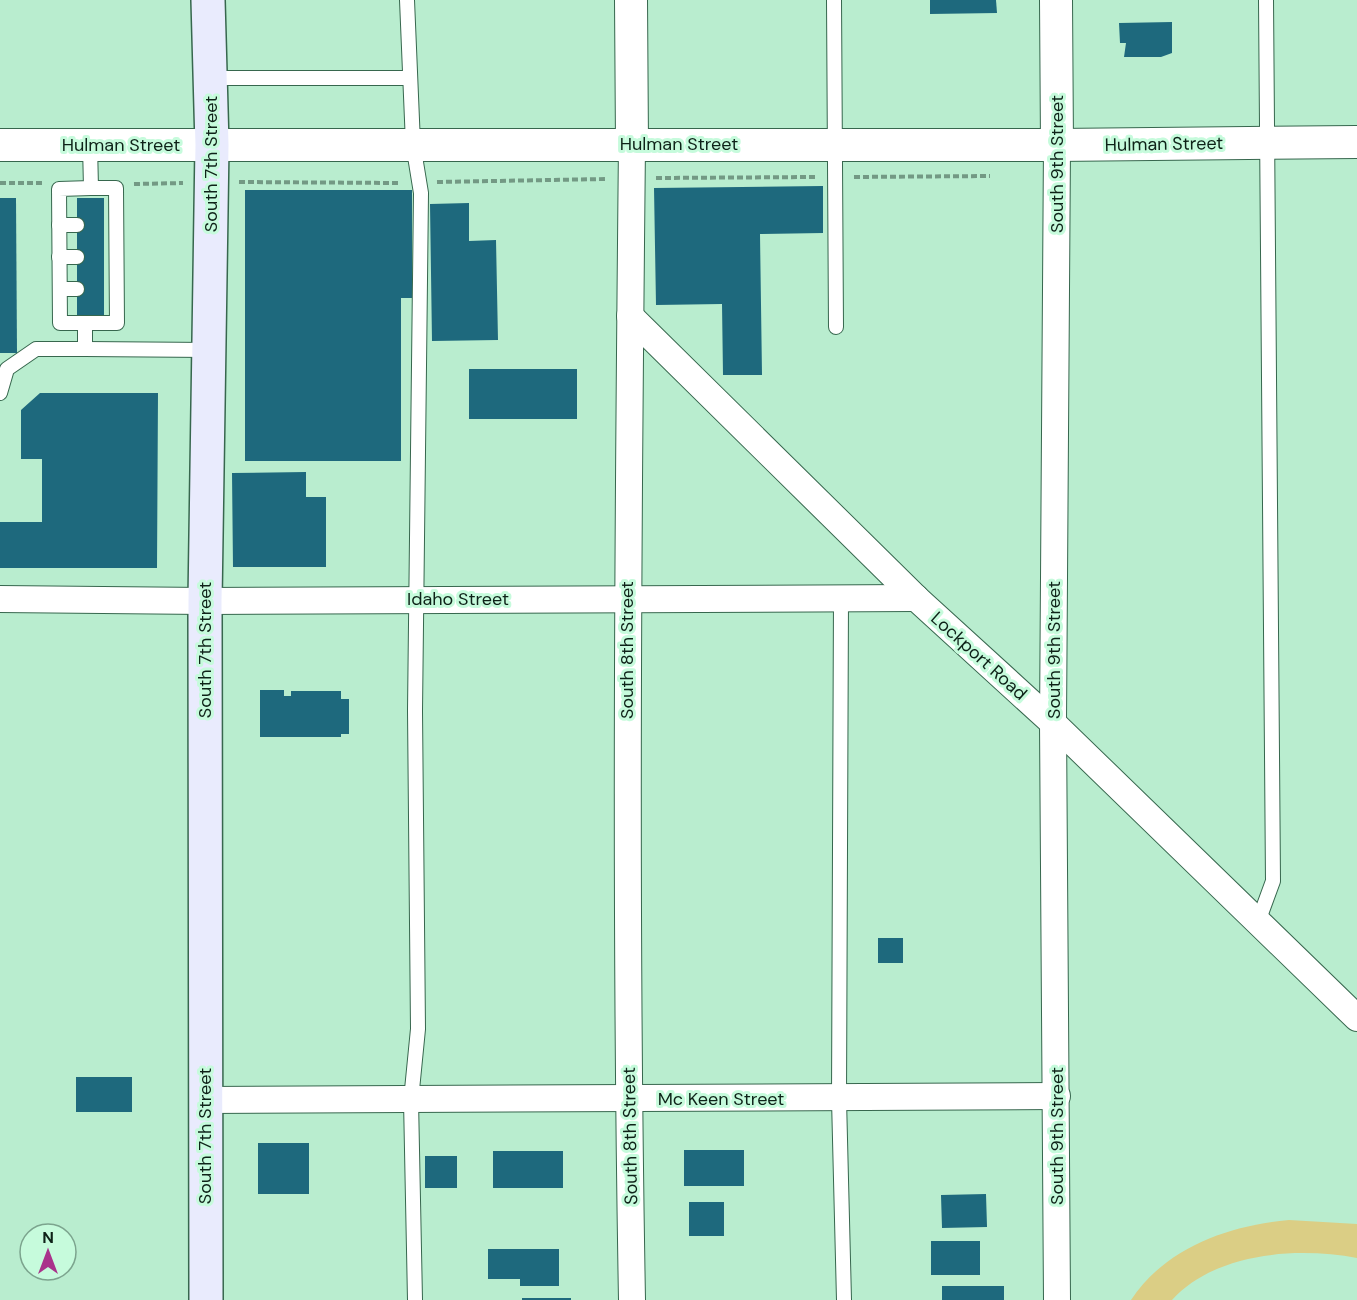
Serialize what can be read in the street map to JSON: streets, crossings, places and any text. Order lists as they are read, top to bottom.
{
  "streets": {
    "main road": ["South 7th Street"],
    "street": [
      "Hulman Street",
      "South 9th Street",
      "Idaho Street",
      "South 8th Street",
      "Lockport Road",
      "Mc Keen Street"
    ]
  },
  "crossings": [
    ["Hulman Street", "South 7th Street"],
    ["Hulman Street", "South 9th Street"],
    ["Hulman Street", "South 8th Street"],
    ["South 7th Street", "Idaho Street"],
    ["South 7th Street", "Mc Keen Street"],
    ["South 9th Street", "Lockport Road"],
    ["South 9th Street", "Mc Keen Street"],
    ["Idaho Street", "South 8th Street"],
    ["Idaho Street", "Lockport Road"],
    ["South 8th Street", "Lockport Road"],
    ["South 8th Street", "Mc Keen Street"]
  ],
  "north": "top"
}
